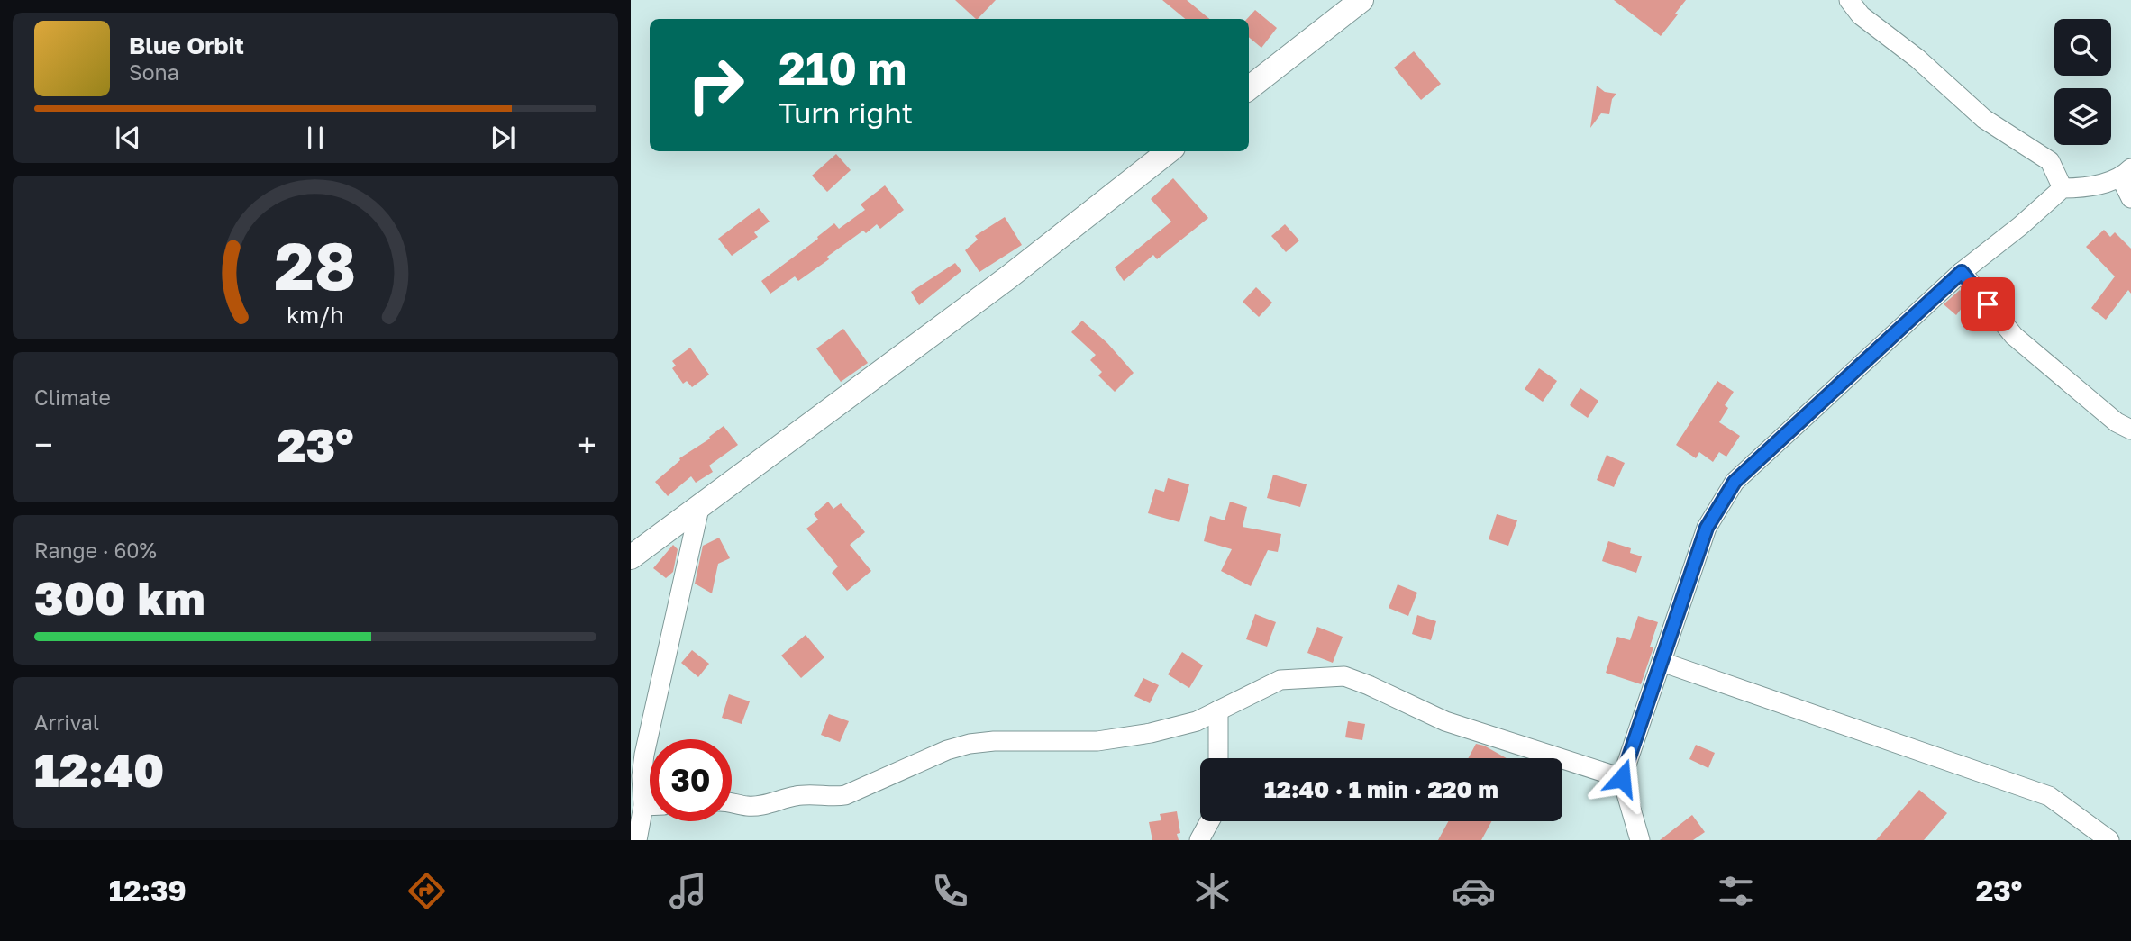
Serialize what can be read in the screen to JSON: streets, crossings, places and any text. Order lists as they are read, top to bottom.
{
  "page": {
    "turn": ["210 m", "Turn right"],
    "song": ["Blue Orbit", "Sona"],
    "tile": [
      "Climate",
      ["Range · 60%", "300 km"],
      ["Arrival", "12:40"]
    ],
    "heat": ["−", "23°", "+"],
    "limit": "30",
    "trip": "12:40 · 1 min · 220 m",
    "tabs": ["12:39", "23°"],
    "gauge": ["28", "km/h"]
  }
}
